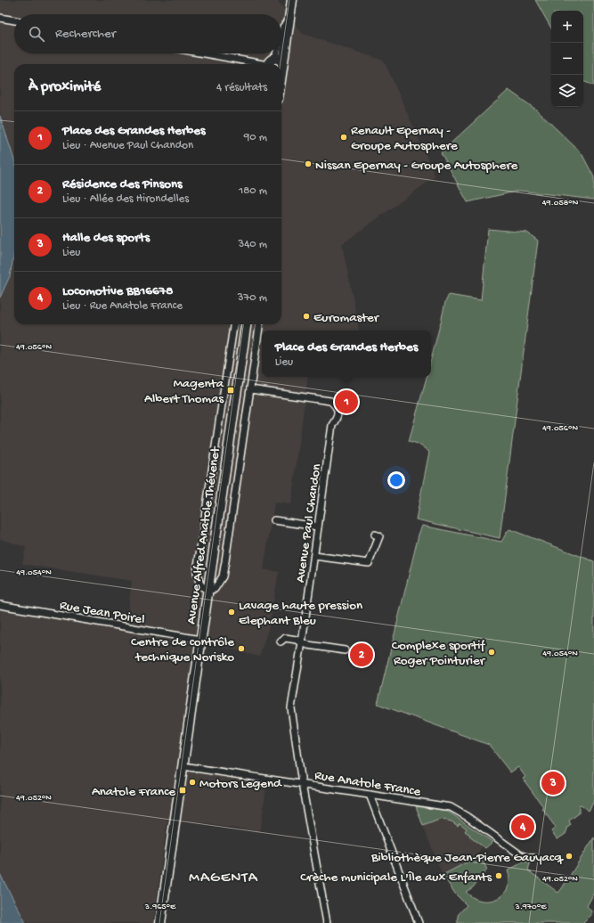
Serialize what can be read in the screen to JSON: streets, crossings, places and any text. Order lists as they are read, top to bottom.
{
  "streets": {
    "main road": ["Avenue Alfred Anatole Thévenet"],
    "street": ["Avenue Paul Chandon", "Rue Jean Poirel", "Rue Anatole France"]
  },
  "crossings": [
    ["Avenue Paul Chandon", "Rue Anatole France"],
    ["Avenue Alfred Anatole Thévenet", "Rue Jean Poirel"],
    ["Avenue Alfred Anatole Thévenet", "Rue Anatole France"]
  ],
  "districts": ["MAGENTA"],
  "places": {
    "other": [
      "Renault Epernay - Groupe Autosphere",
      "Nissan Epernay - Groupe Autosphere",
      "Euromaster",
      "Lavage haute pression Elephant Bleu",
      "Centre de contrôle technique Norisko",
      "Complexe sportif Roger Pointurier",
      "Motors Legend",
      "Bibliothèque Jean-Pierre Gauyacq",
      "Crèche municipale L'Île aux Enfants"
    ],
    "transit": ["Magenta Albert Thomas", "Anatole France"]
  },
  "page": {
    "map_buttons": ["+", "−"],
    "search": "Rechercher",
    "heading": ["À proximité", "4 résultats"],
    "list": [
      {
        "mark": "1",
        "name": "Place des Grandes Herbes",
        "note": "Lieu · Avenue Paul Chandon",
        "value": "90 m"
      },
      {
        "mark": "2",
        "name": "Résidence des Pinsons",
        "note": "Lieu · Allée des Hirondelles",
        "value": "180 m"
      },
      {
        "mark": "3",
        "name": "Halle des sports",
        "note": "Lieu",
        "value": "340 m"
      },
      {
        "mark": "4",
        "name": "Locomotive BB16678",
        "note": "Lieu · Rue Anatole France",
        "value": "370 m"
      }
    ],
    "popup": ["Place des Grandes Herbes", "Lieu"],
    "pins": [
      "1",
      "2",
      "3",
      "4"
    ]
  },
  "coordinates": [
    "49.058°N",
    "49.056°N",
    "49.054°N",
    "49.052°N",
    "3.965°E",
    "3.970°E"
  ]
}
